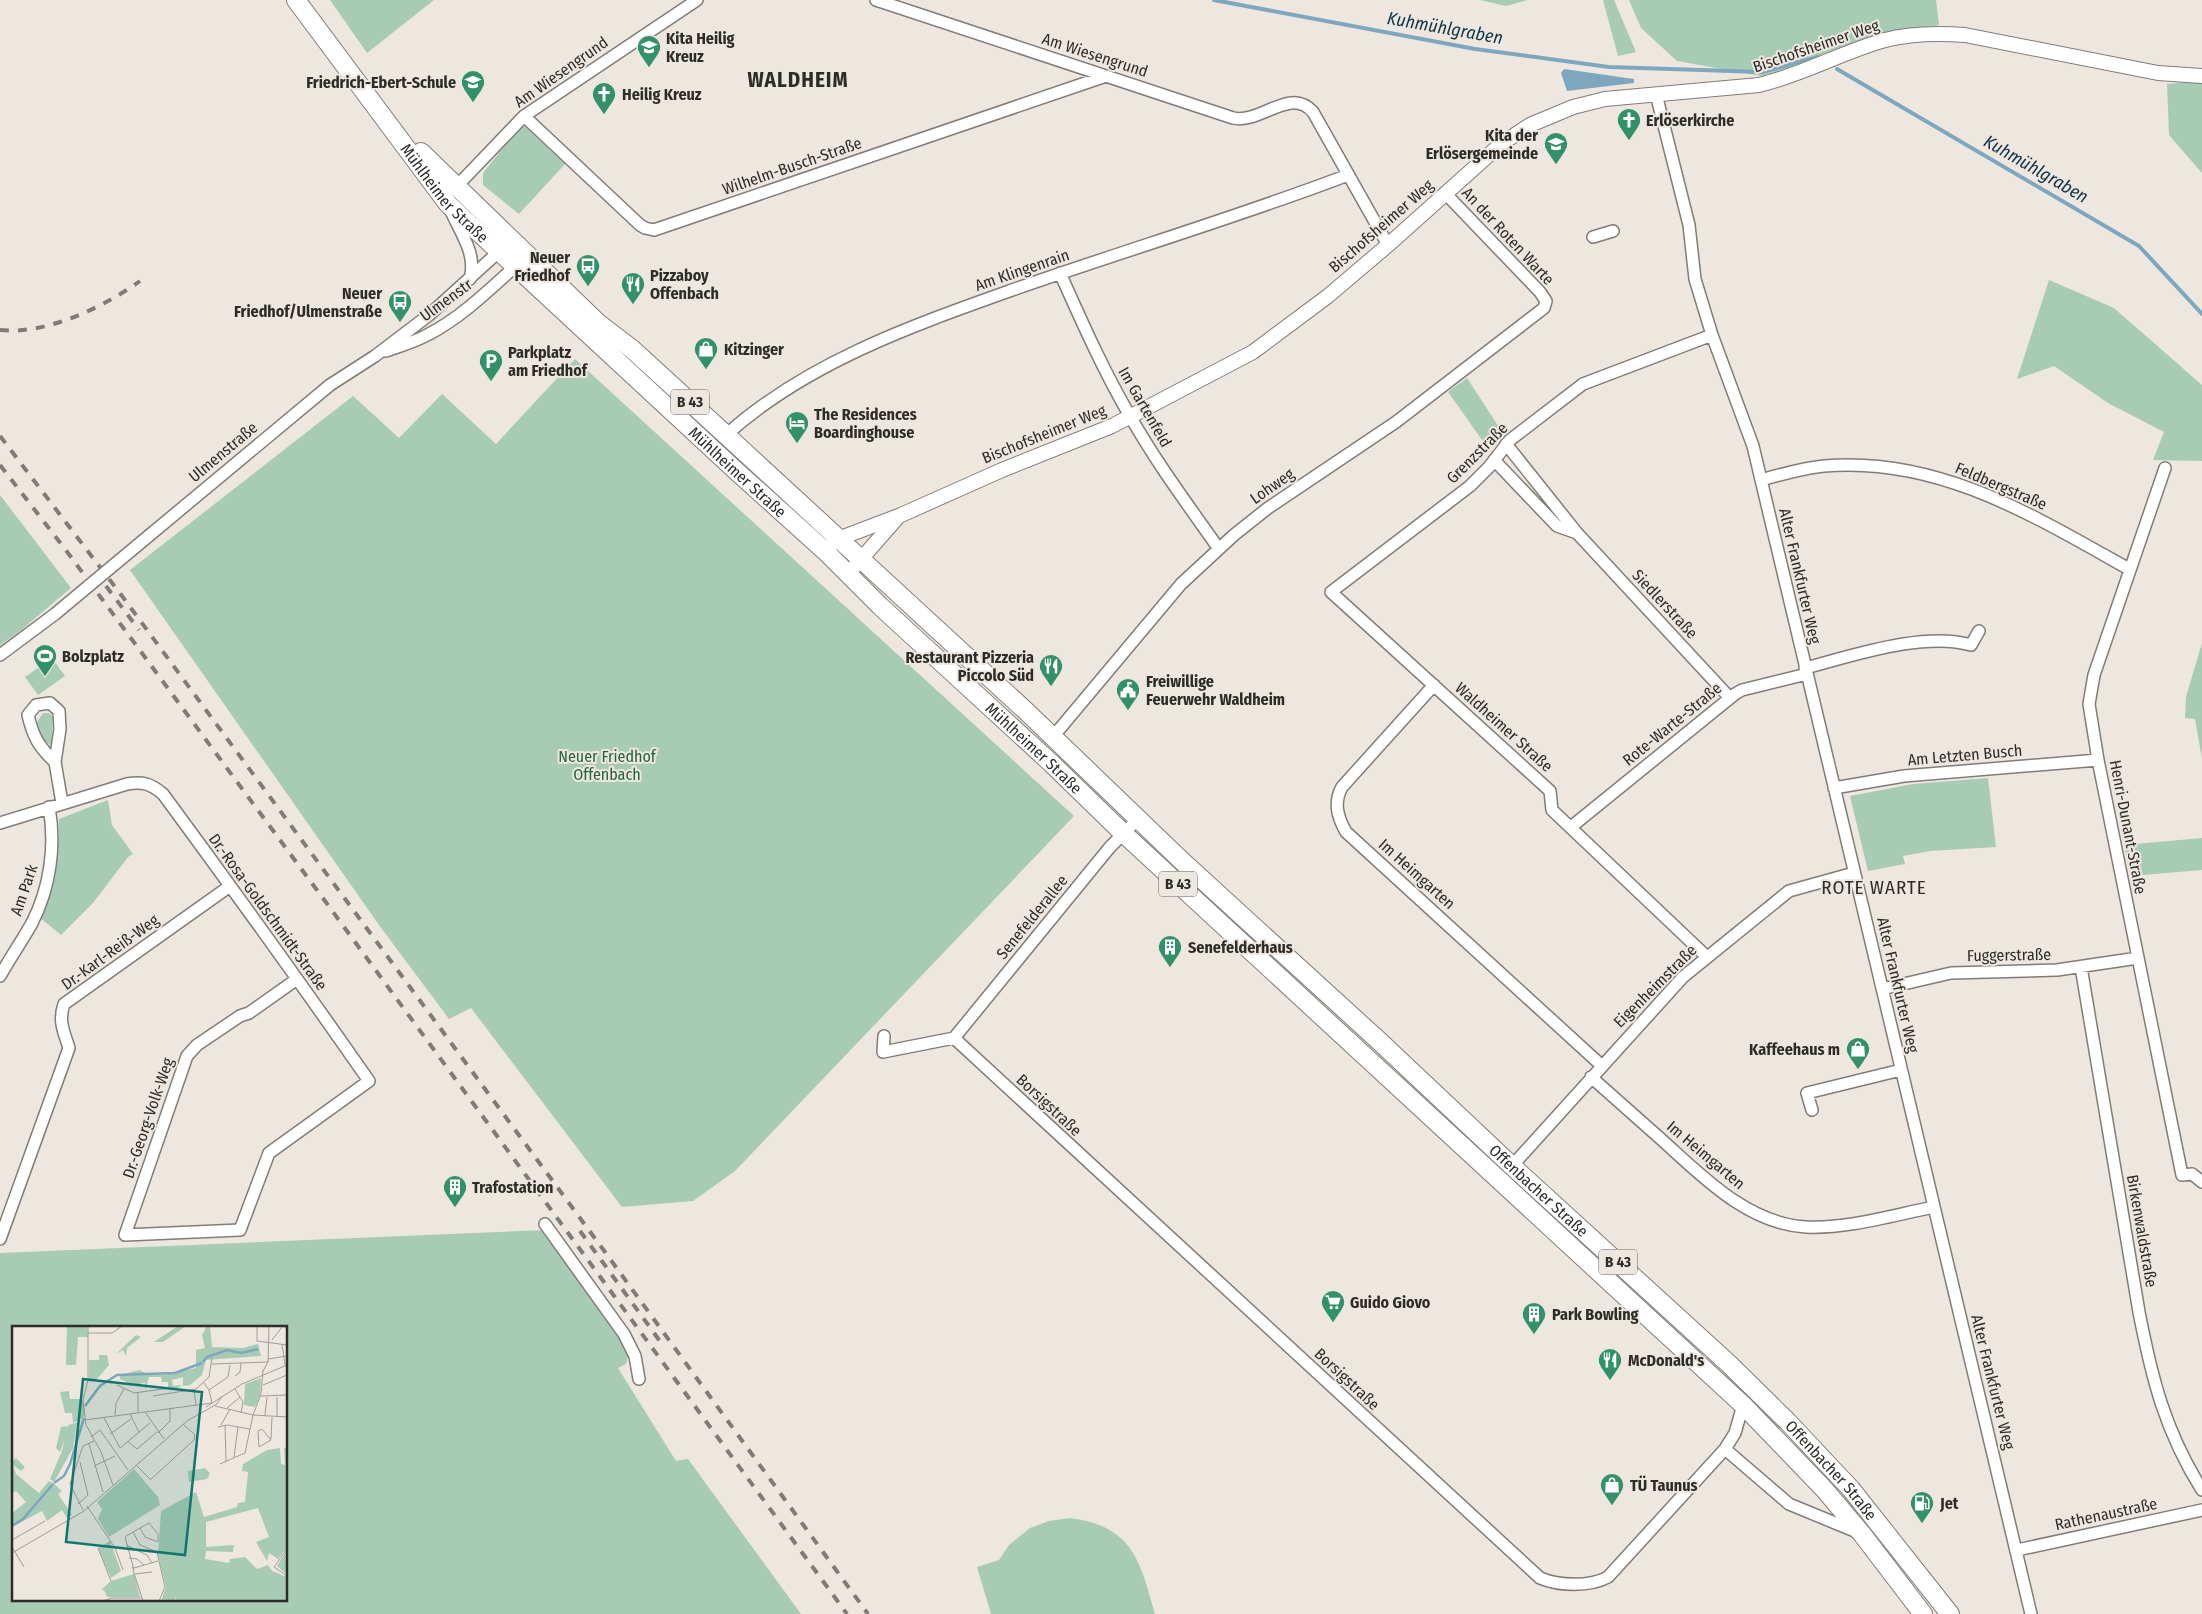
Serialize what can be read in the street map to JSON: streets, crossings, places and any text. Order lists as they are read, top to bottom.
{
  "streets": {
    "main road": ["Mühlheimer Straße", "B 43", "Offenbacher Straße"],
    "street": [
      "Bischofsheimer Weg",
      "Am Wiesengrund",
      "Wilhelm-Busch-Straße",
      "An der Roten Warte",
      "Am Klingenrain",
      "Ulmenstr",
      "Im Gartenfeld",
      "Ulmenstraße",
      "Grenzstraße",
      "Lohweg",
      "Feldbergstraße",
      "Alter Frankfurter Weg",
      "Siedlerstraße",
      "Rote-Warte-Straße",
      "Waldheimer Straße",
      "Am Letzten Busch",
      "Henri-Dunant-Straße",
      "Im Heimgarten",
      "Am Park",
      "Dr.-Rosa-Goldschmidt-Straße",
      "Senefelderallee",
      "Dr.-Karl-Reiß-Weg",
      "Fuggerstraße",
      "Eigenheimstraße",
      "Borsigstraße",
      "Dr.-Georg-Volk-Weg",
      "Birkenwaldstraße",
      "Rathenaustraße"
    ]
  },
  "crossings": [
    ["Bischofsheimer Weg", "Mühlheimer Straße"],
    ["Bischofsheimer Weg", "An der Roten Warte"],
    ["Bischofsheimer Weg", "Im Gartenfeld"],
    ["Bischofsheimer Weg", "Alter Frankfurter Weg"],
    ["Am Wiesengrund", "Wilhelm-Busch-Straße"],
    ["Am Wiesengrund", "Mühlheimer Straße"],
    ["Am Wiesengrund", "Am Klingenrain"],
    ["Mühlheimer Straße", "Am Klingenrain"],
    ["Mühlheimer Straße", "Ulmenstr"],
    ["Mühlheimer Straße", "Ulmenstraße"],
    ["Mühlheimer Straße", "Lohweg"],
    ["Mühlheimer Straße", "Offenbacher Straße"],
    ["An der Roten Warte", "Lohweg"],
    ["Am Klingenrain", "Im Gartenfeld"],
    ["Ulmenstr", "Ulmenstraße"],
    ["Im Gartenfeld", "Lohweg"],
    ["Grenzstraße", "Alter Frankfurter Weg"],
    ["Grenzstraße", "Siedlerstraße"],
    ["Grenzstraße", "Waldheimer Straße"],
    ["Feldbergstraße", "Alter Frankfurter Weg"],
    ["Feldbergstraße", "Henri-Dunant-Straße"],
    ["Alter Frankfurter Weg", "Rote-Warte-Straße"],
    ["Alter Frankfurter Weg", "Am Letzten Busch"],
    ["Alter Frankfurter Weg", "Im Heimgarten"],
    ["Alter Frankfurter Weg", "Fuggerstraße"],
    ["Alter Frankfurter Weg", "Eigenheimstraße"],
    ["Alter Frankfurter Weg", "Rathenaustraße"],
    ["Siedlerstraße", "Rote-Warte-Straße"],
    ["Rote-Warte-Straße", "Waldheimer Straße"],
    ["Waldheimer Straße", "Im Heimgarten"],
    ["Waldheimer Straße", "Eigenheimstraße"],
    ["Am Letzten Busch", "Henri-Dunant-Straße"],
    ["Henri-Dunant-Straße", "Fuggerstraße"],
    ["Im Heimgarten", "Eigenheimstraße"],
    ["Dr.-Rosa-Goldschmidt-Straße", "Dr.-Karl-Reiß-Weg"],
    ["Dr.-Rosa-Goldschmidt-Straße", "Dr.-Georg-Volk-Weg"],
    ["Senefelderallee", "Borsigstraße"],
    ["Senefelderallee", "Offenbacher Straße"],
    ["Fuggerstraße", "Birkenwaldstraße"],
    ["Eigenheimstraße", "Offenbacher Straße"],
    ["Borsigstraße", "Offenbacher Straße"]
  ],
  "districts": ["WALDHEIM", "ROTE WARTE"],
  "water": ["Kuhmühlgraben"],
  "parks": ["Neuer Friedhof Offenbach"],
  "places": {
    "school or university": ["Kita Heilig Kreuz", "Friedrich-Ebert-Schule", "Kita der Erlösergemeinde"],
    "church": ["Heilig Kreuz", "Erlöserkirche"],
    "bus stop": ["Neuer Friedhof", "Neuer Friedhof/Ulmenstraße"],
    "restaurant": ["Pizzaboy Offenbach", "Restaurant Pizzeria Piccolo Süd", "McDonald's"],
    "shop": ["Kitzinger", "Kaffeehaus m", "TÜ Taunus"],
    "parking": ["Parkplatz am Friedhof"],
    "hotel": ["The Residences Boardinghouse"],
    "sports": ["Bolzplatz"],
    "public building": ["Freiwillige Feuerwehr Waldheim"],
    "building": ["Senefelderhaus", "Trafostation", "Park Bowling"],
    "supermarket": ["Guido Giovo"],
    "fuel station": ["Jet"]
  }
}
